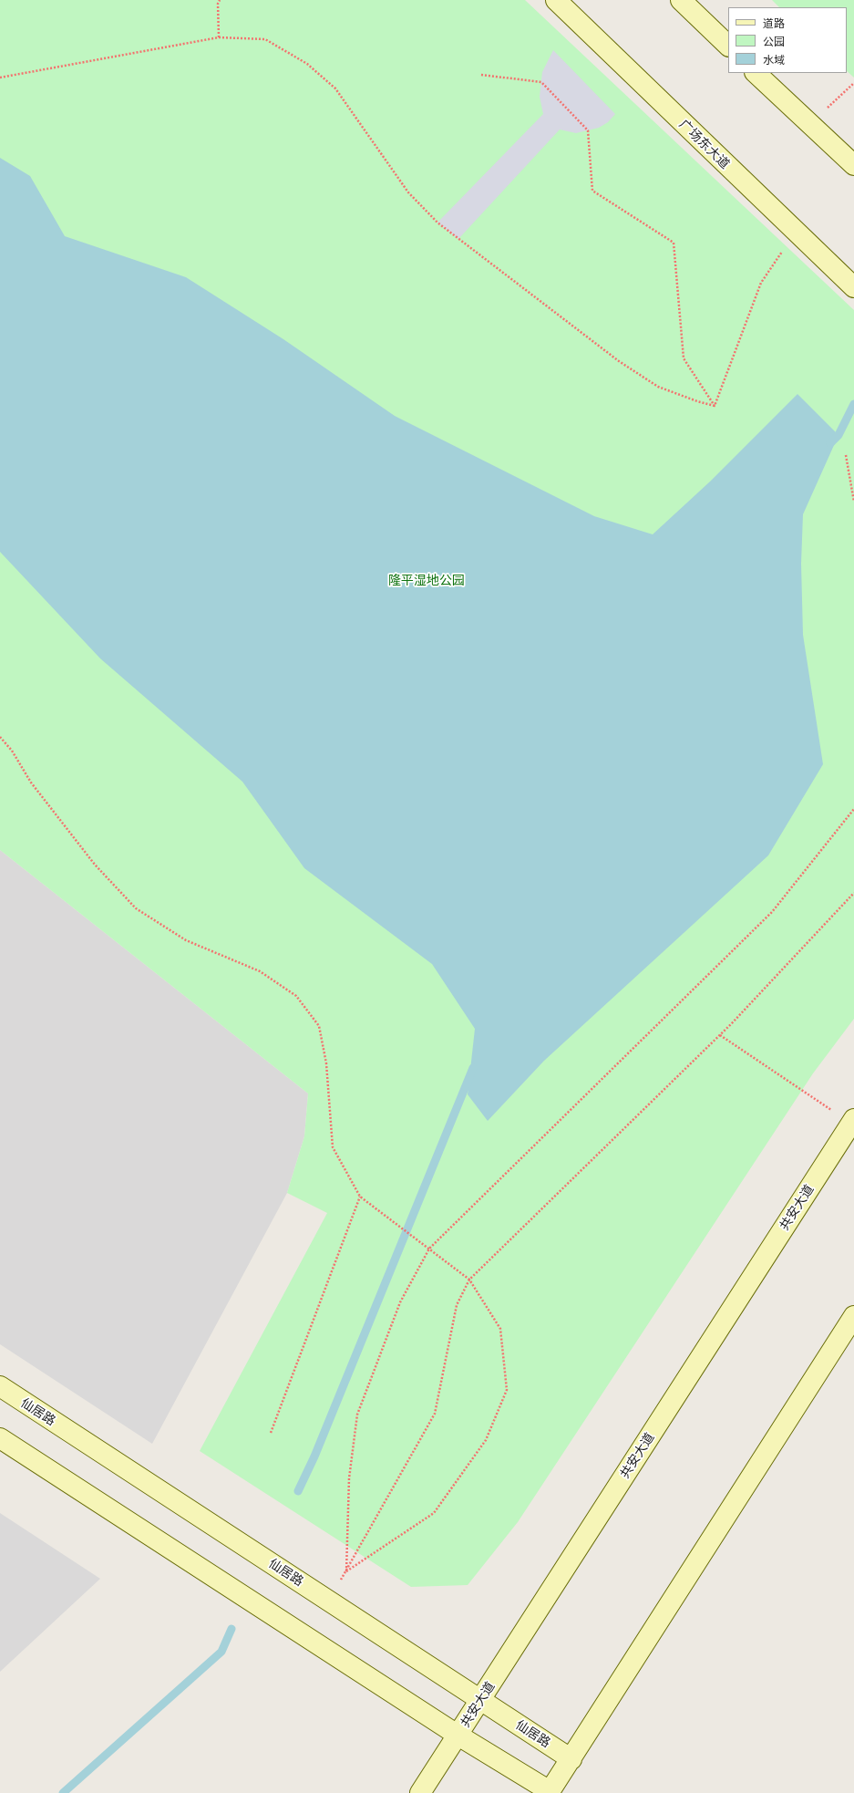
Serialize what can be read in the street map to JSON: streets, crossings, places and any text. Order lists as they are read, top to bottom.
{
  "streets": {
    "main road": ["广场东大道", "共安大道", "仙居路"]
  },
  "crossings": [
    ["共安大道", "仙居路"]
  ],
  "parks": ["隆平湿地公园"],
  "legend": ["道路", "公园", "水域"]
}
